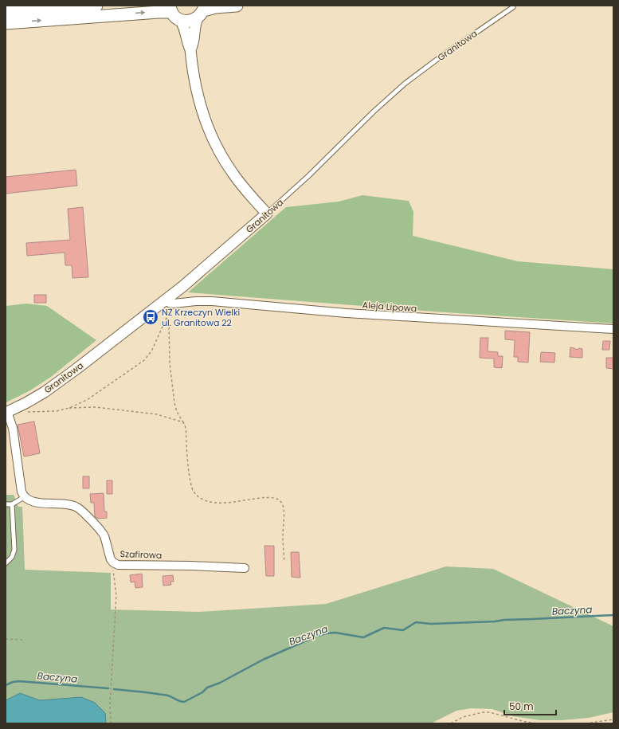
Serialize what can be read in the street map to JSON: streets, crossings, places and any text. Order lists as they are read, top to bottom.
{
  "streets": {
    "street": ["Granitowa", "Aleja Lipowa", "Szafirowa"]
  },
  "crossings": [
    ["Granitowa", "Aleja Lipowa"]
  ],
  "water": ["Baczyna"],
  "places": {
    "bus stop": ["NŻ Krzeczyn Wielki ul. Granitowa 22"]
  },
  "scale_bar": "50 m"
}
